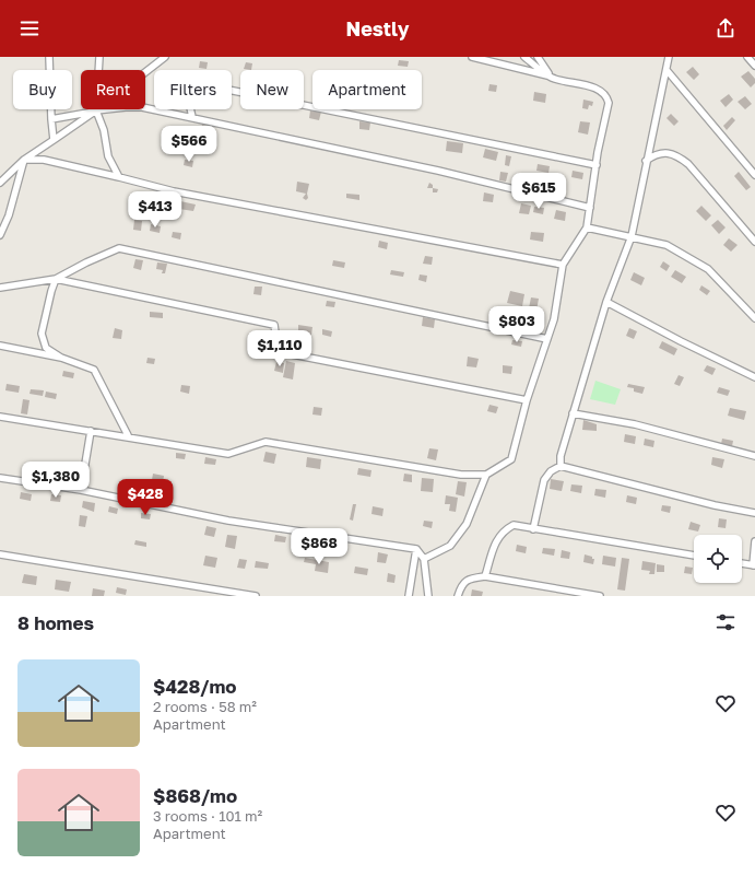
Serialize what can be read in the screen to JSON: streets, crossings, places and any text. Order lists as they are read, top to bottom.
{
  "page": {
    "header": "Nestly",
    "chip": [
      "Buy",
      "Rent",
      "Filters",
      "New",
      "Apartment"
    ],
    "price": [
      "$566",
      "$615",
      "$413",
      "$803",
      "$1,110",
      "$1,380",
      "$428",
      "$868"
    ],
    "heading": "8 homes",
    "list": [
      {
        "name": "$428/mo",
        "note": "2 rooms · 58 m² · Apartment"
      },
      {
        "name": "$868/mo",
        "note": "3 rooms · 101 m² · Apartment"
      }
    ]
  }
}
